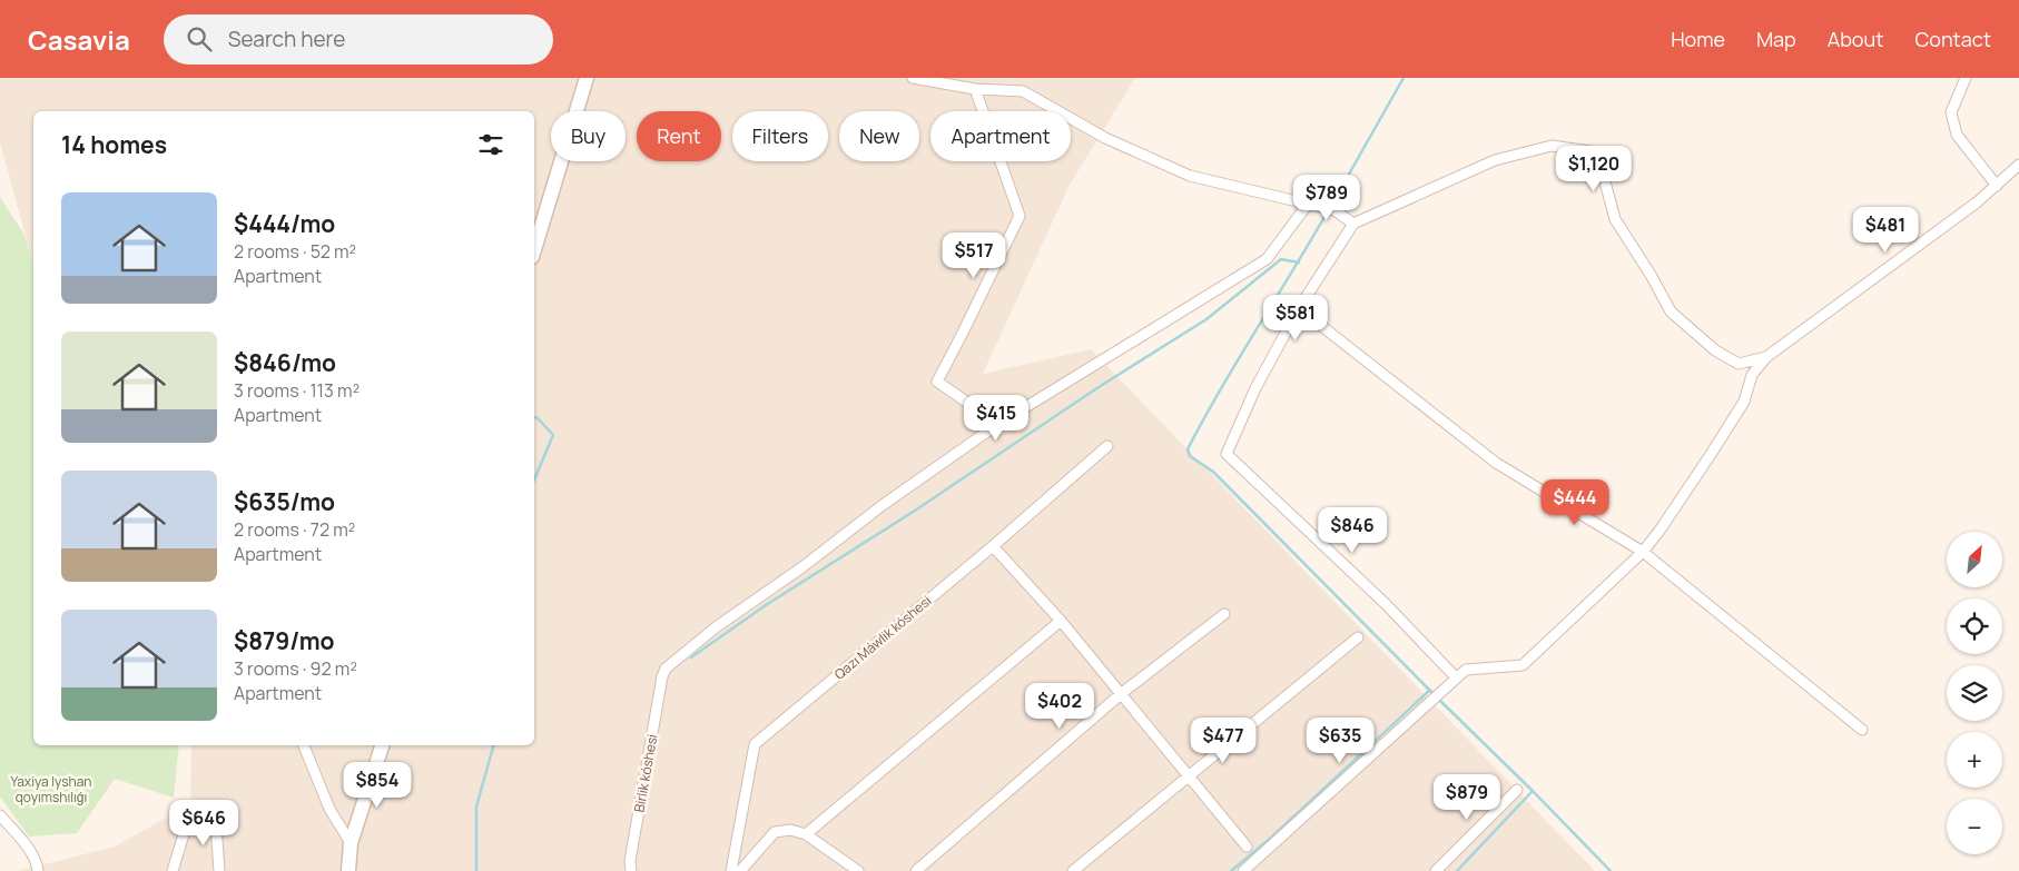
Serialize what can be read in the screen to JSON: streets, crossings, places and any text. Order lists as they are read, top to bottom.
{
  "streets": {
    "street": ["Qazı Máwlik kóshesi", "Birlik kóshesi"]
  },
  "parks": ["Yaxiya Iyshan qoyımshılıǵı"],
  "north": "top right",
  "page": {
    "header": "Casavia",
    "search": "Search here",
    "nav": [
      "Home",
      "Map",
      "About",
      "Contact"
    ],
    "chip": [
      "Buy",
      "Rent",
      "Filters",
      "New",
      "Apartment"
    ],
    "heading": "14 homes",
    "price": [
      "$1,120",
      "$789",
      "$481",
      "$517",
      "$581",
      "$415",
      "$444",
      "$846",
      "$402",
      "$477",
      "$635",
      "$854",
      "$879",
      "$646"
    ],
    "list": [
      {
        "name": "$444/mo",
        "note": "2 rooms · 52 m² · Apartment"
      },
      {
        "name": "$846/mo",
        "note": "3 rooms · 113 m² · Apartment"
      },
      {
        "name": "$635/mo",
        "note": "2 rooms · 72 m² · Apartment"
      },
      {
        "name": "$879/mo",
        "note": "3 rooms · 92 m² · Apartment"
      }
    ],
    "map_buttons": ["+", "−"]
  }
}
